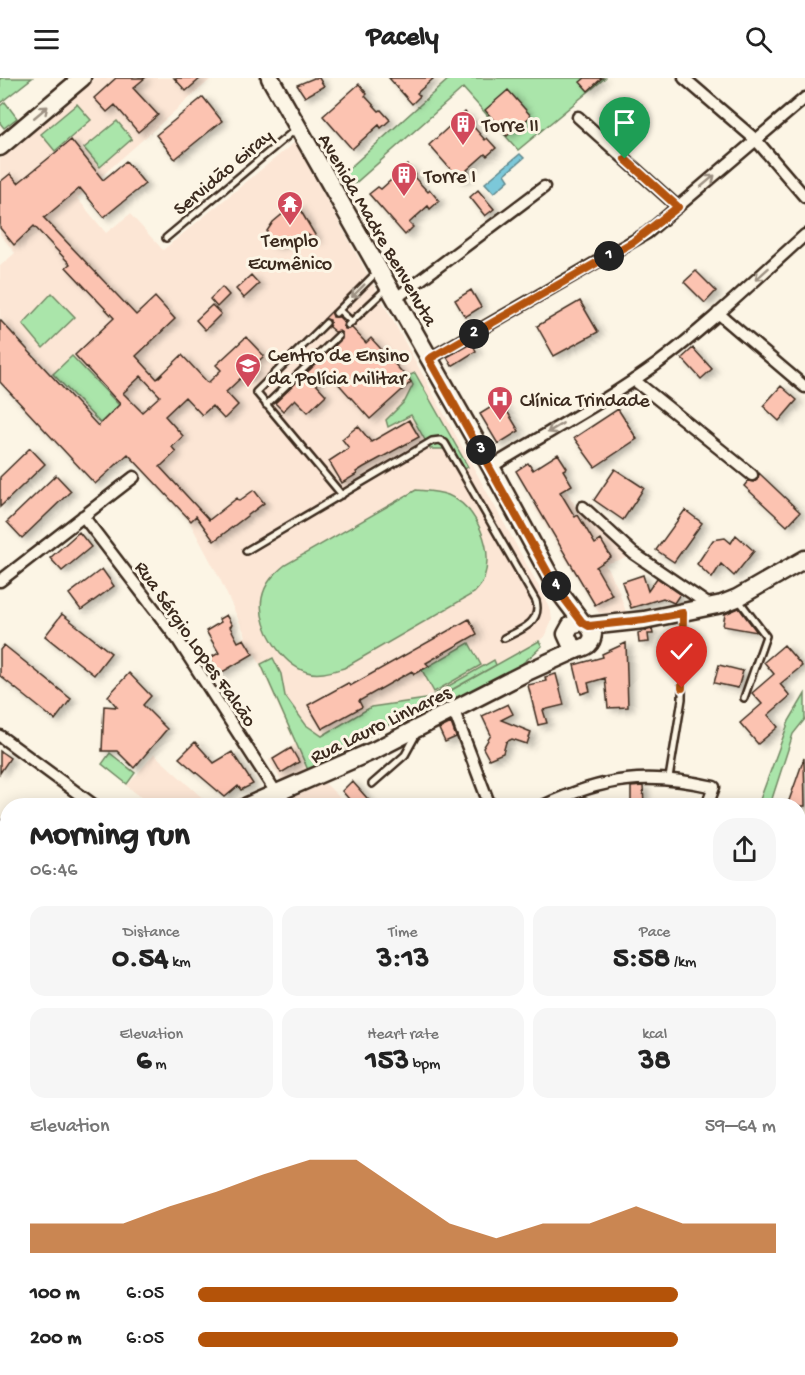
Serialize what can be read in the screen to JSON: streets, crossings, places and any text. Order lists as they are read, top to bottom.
{
  "streets": {
    "main road": ["Avenida Madre Benvenuta", "Rua Lauro Linhares"],
    "street": ["Rua Sérgio Lopes Falcão"],
    "lane": ["Servidão Giray"]
  },
  "crossings": [
    ["Servidão Giray", "Avenida Madre Benvenuta"],
    ["Avenida Madre Benvenuta", "Rua Lauro Linhares"],
    ["Rua Sérgio Lopes Falcão", "Rua Lauro Linhares"]
  ],
  "places": {
    "building": ["Torre II", "Torre I"],
    "temple": ["Templo Ecumênico"],
    "school or university": ["Centro de Ensino da Polícia Militar"],
    "hospital": ["Clínica Trindade"]
  },
  "page": {
    "header": "Pacely",
    "pins": [
      "1",
      "2",
      "3",
      "4"
    ],
    "heading": ["Morning run", "06:46"],
    "stats": [
      ["Distance", "0.54 km"],
      ["Time", "3:13"],
      ["Pace", "5:58 /km"],
      ["Elevation", "6 m"],
      ["Heart rate", "153 bpm"],
      ["kcal", "38"]
    ],
    "chart": ["Elevation", "59–64 m"],
    "list": [
      {
        "name": "100 m",
        "note": "6:05"
      },
      {
        "name": "200 m",
        "note": "6:05"
      }
    ]
  }
}
